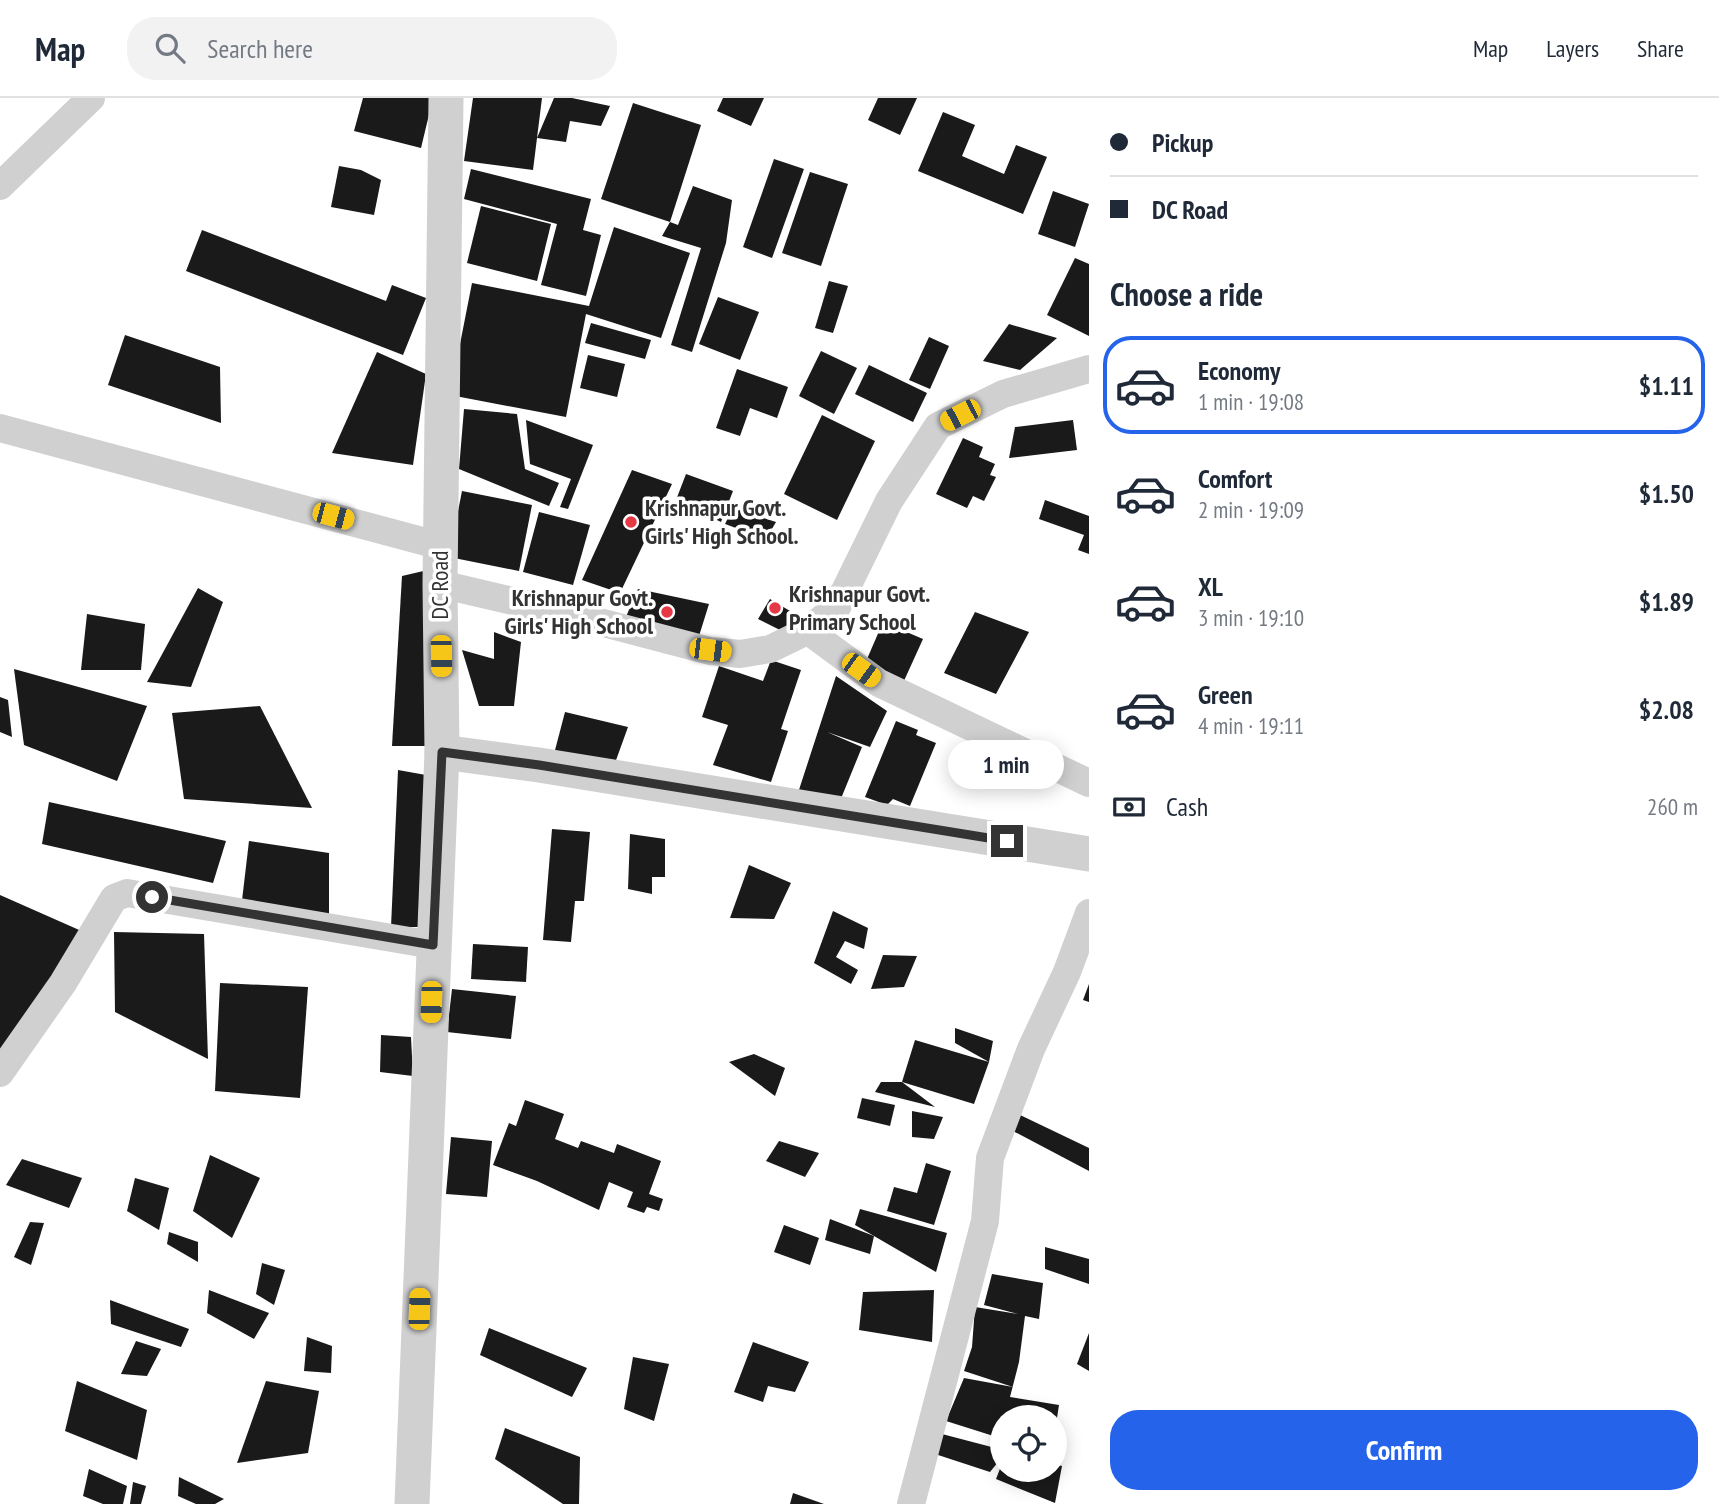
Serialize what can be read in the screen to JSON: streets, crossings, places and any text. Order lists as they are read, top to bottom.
{
  "streets": {
    "street": ["DC Road"]
  },
  "places": ["Krishnapur Govt. Girls' High School.", "Krishnapur Govt. Primary School", "Krishnapur Govt. Girls' High School"],
  "page": {
    "header": "Map",
    "search": "Search here",
    "nav": ["Map", "Layers", "Share"],
    "banner": ["Pickup", "DC Road"],
    "heading": "Choose a ride",
    "list": [
      {
        "name": "Economy",
        "note": "1 min · 19:08",
        "value": "$1.11"
      },
      {
        "name": "Comfort",
        "note": "2 min · 19:09",
        "value": "$1.50"
      },
      {
        "name": "XL",
        "note": "3 min · 19:10",
        "value": "$1.89"
      },
      {
        "name": "Green",
        "note": "4 min · 19:11",
        "value": "$2.08"
      }
    ],
    "bubble": "1 min",
    "pay": ["Cash", "260 m"],
    "buttons": "Confirm"
  }
}
